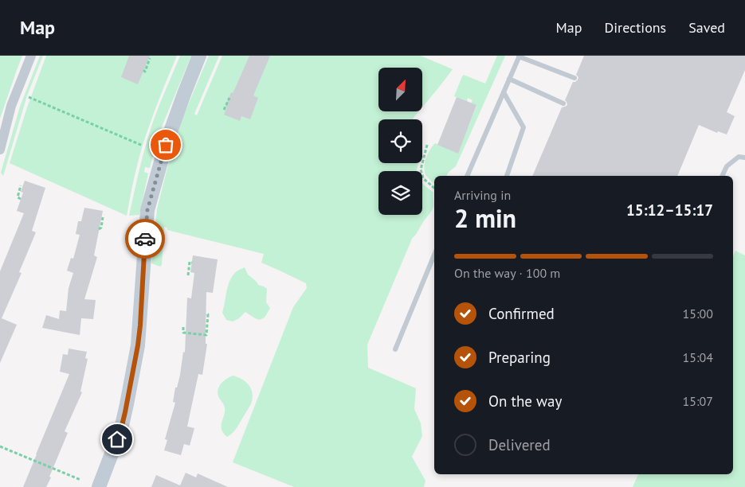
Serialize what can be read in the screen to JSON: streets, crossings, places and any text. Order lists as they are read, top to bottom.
{
  "north": "top right",
  "page": {
    "header": "Map",
    "nav": ["Map", "Directions", "Saved"],
    "heading": ["2 min", "Arriving in", "15:12–15:17"],
    "bar": "On the way · 100 m",
    "list": [
      ["Confirmed", "15:00"],
      ["Preparing", "15:04"],
      ["On the way", "15:07"],
      "Delivered"
    ]
  }
}
